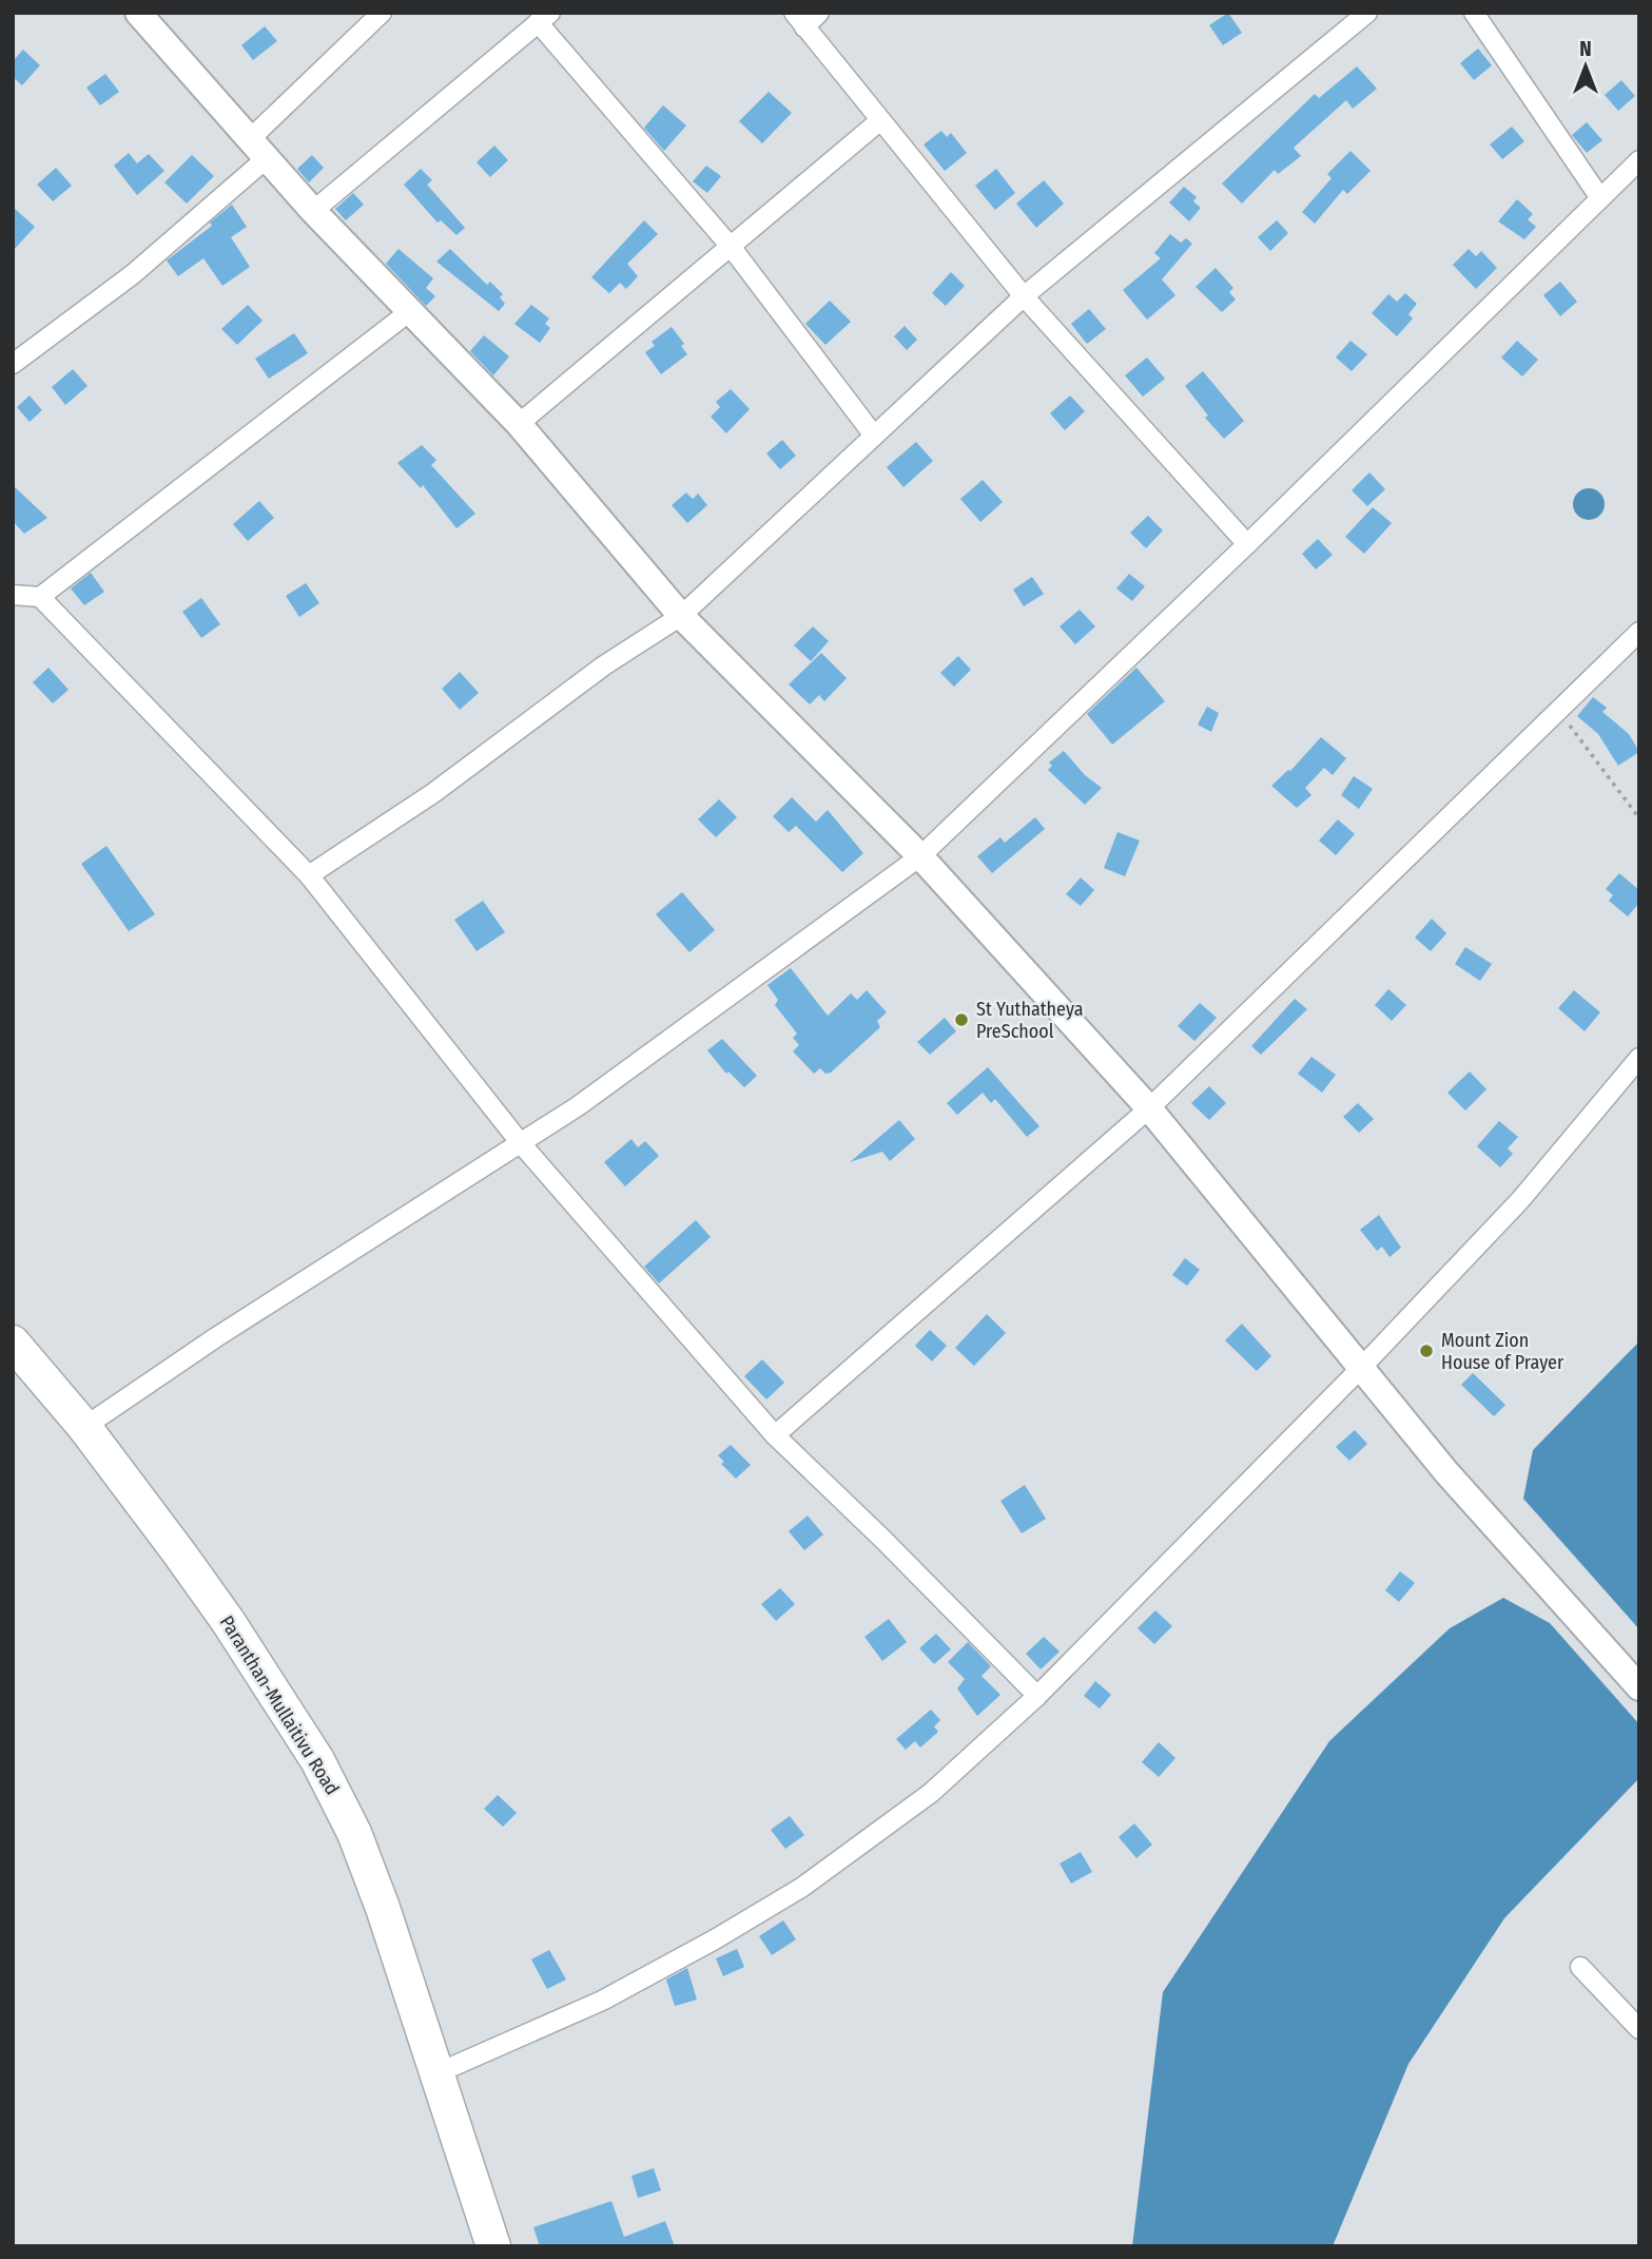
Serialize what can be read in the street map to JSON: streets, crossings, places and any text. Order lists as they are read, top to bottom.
{
  "streets": {
    "highway": ["Paranthan-Mullaitivu Road"]
  },
  "places": ["St Yuthatheya PreSchool", "Mount Zion House of Prayer"],
  "north": "top"
}
